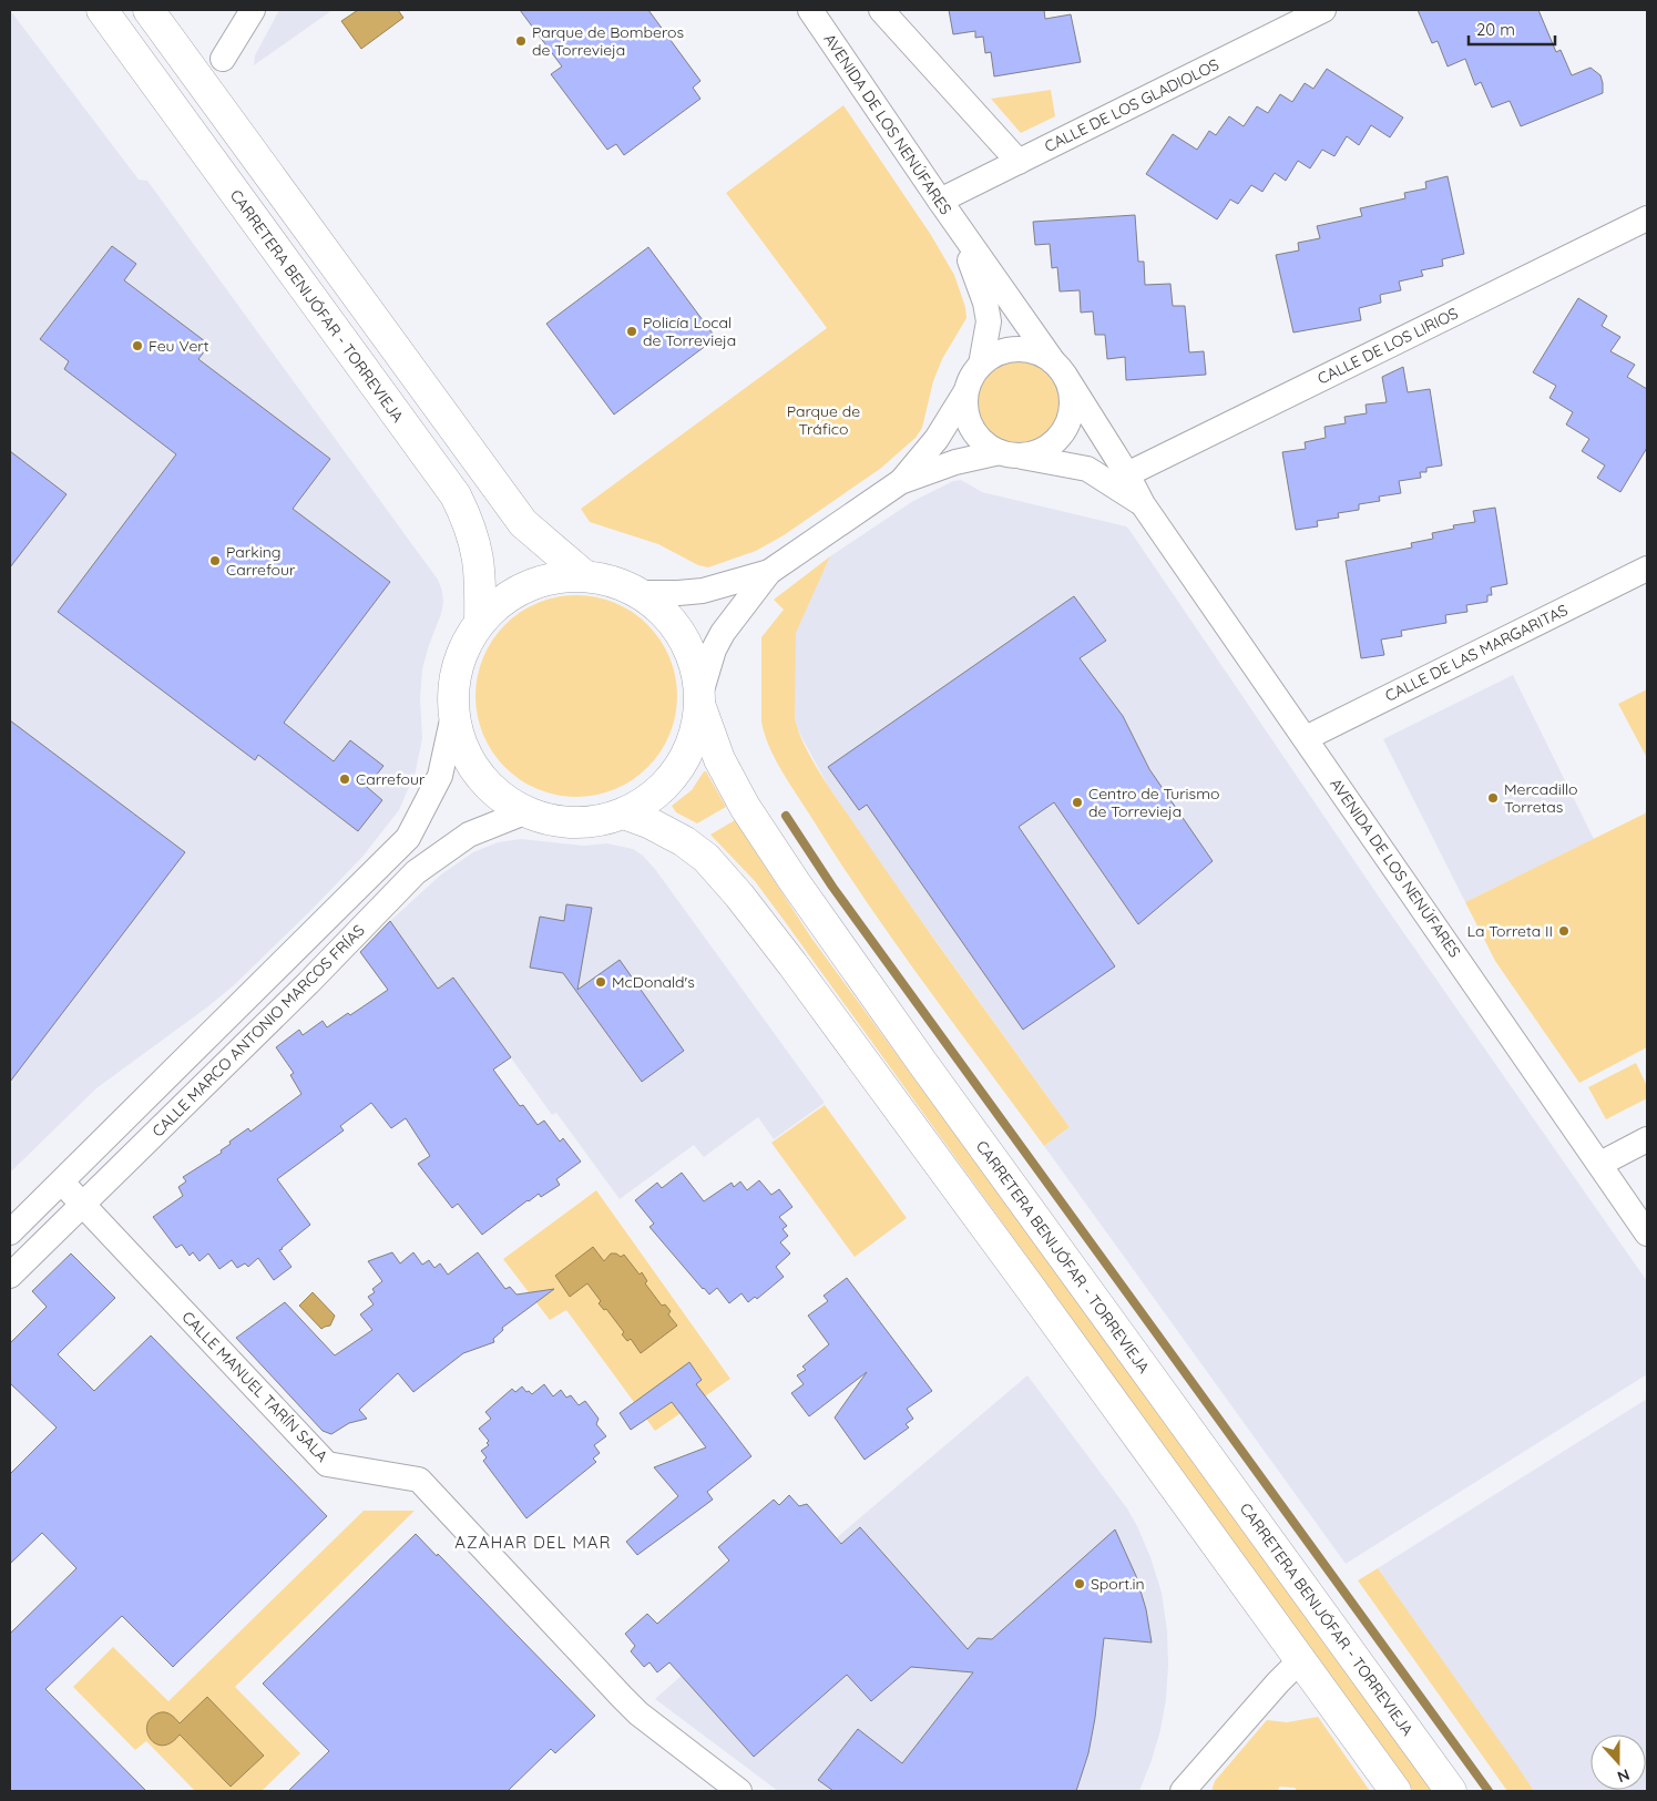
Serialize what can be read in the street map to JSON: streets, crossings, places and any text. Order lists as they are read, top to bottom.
{
  "streets": {
    "main road": ["CARRETERA BENIJÓFAR - TORREVIEJA"],
    "street": [
      "CALLE DE LOS GLADIOLOS",
      "AVENIDA DE LOS NENÚFARES",
      "CALLE DE LOS LIRIOS",
      "CALLE DE LAS MARGARITAS",
      "CALLE MARCO ANTONIO MARCOS FRÍAS",
      "CALLE MANUEL TARÍN SALA"
    ]
  },
  "crossings": [
    ["CALLE DE LOS GLADIOLOS", "AVENIDA DE LOS NENÚFARES"],
    ["AVENIDA DE LOS NENÚFARES", "CALLE DE LOS LIRIOS"],
    ["AVENIDA DE LOS NENÚFARES", "CALLE DE LAS MARGARITAS"],
    ["CALLE MARCO ANTONIO MARCOS FRÍAS", "CALLE MANUEL TARÍN SALA"]
  ],
  "districts": ["AZAHAR DEL MAR"],
  "parks": ["Parque de Tráfico"],
  "places": [
    "Parque de Bomberos de Torrevieja",
    "Policía Local de Torrevieja",
    "Feu Vert",
    "Parking Carrefour",
    "Carrefour",
    "Mercadillo Torretas",
    "Centro de Turismo de Torrevieja",
    "La Torreta II",
    "McDonald's",
    "Sport.in"
  ],
  "scale_bar": "20 m",
  "north": "bottom"
}
